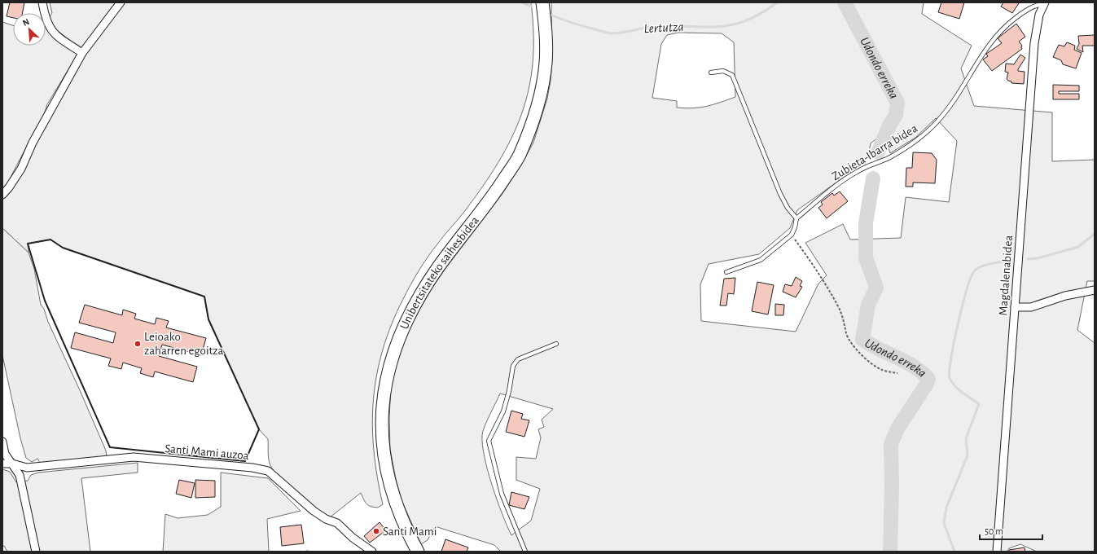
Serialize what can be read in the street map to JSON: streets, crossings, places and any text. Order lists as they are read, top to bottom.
{
  "streets": {
    "main road": ["Unibertsitateko saihesbidea"],
    "street": ["Magdalenabidea", "Santi Mami auzoa"],
    "lane": ["Zubieta-Ibarra bidea"]
  },
  "crossings": [
    ["Zubieta-Ibarra bidea", "Magdalenabidea"]
  ],
  "water": ["Lertutza", "Udondo erreka"],
  "places": ["Leioako zaharren egoitza", "Santi Mami"],
  "scale_bar": "50 m",
  "north": "top left"
}
